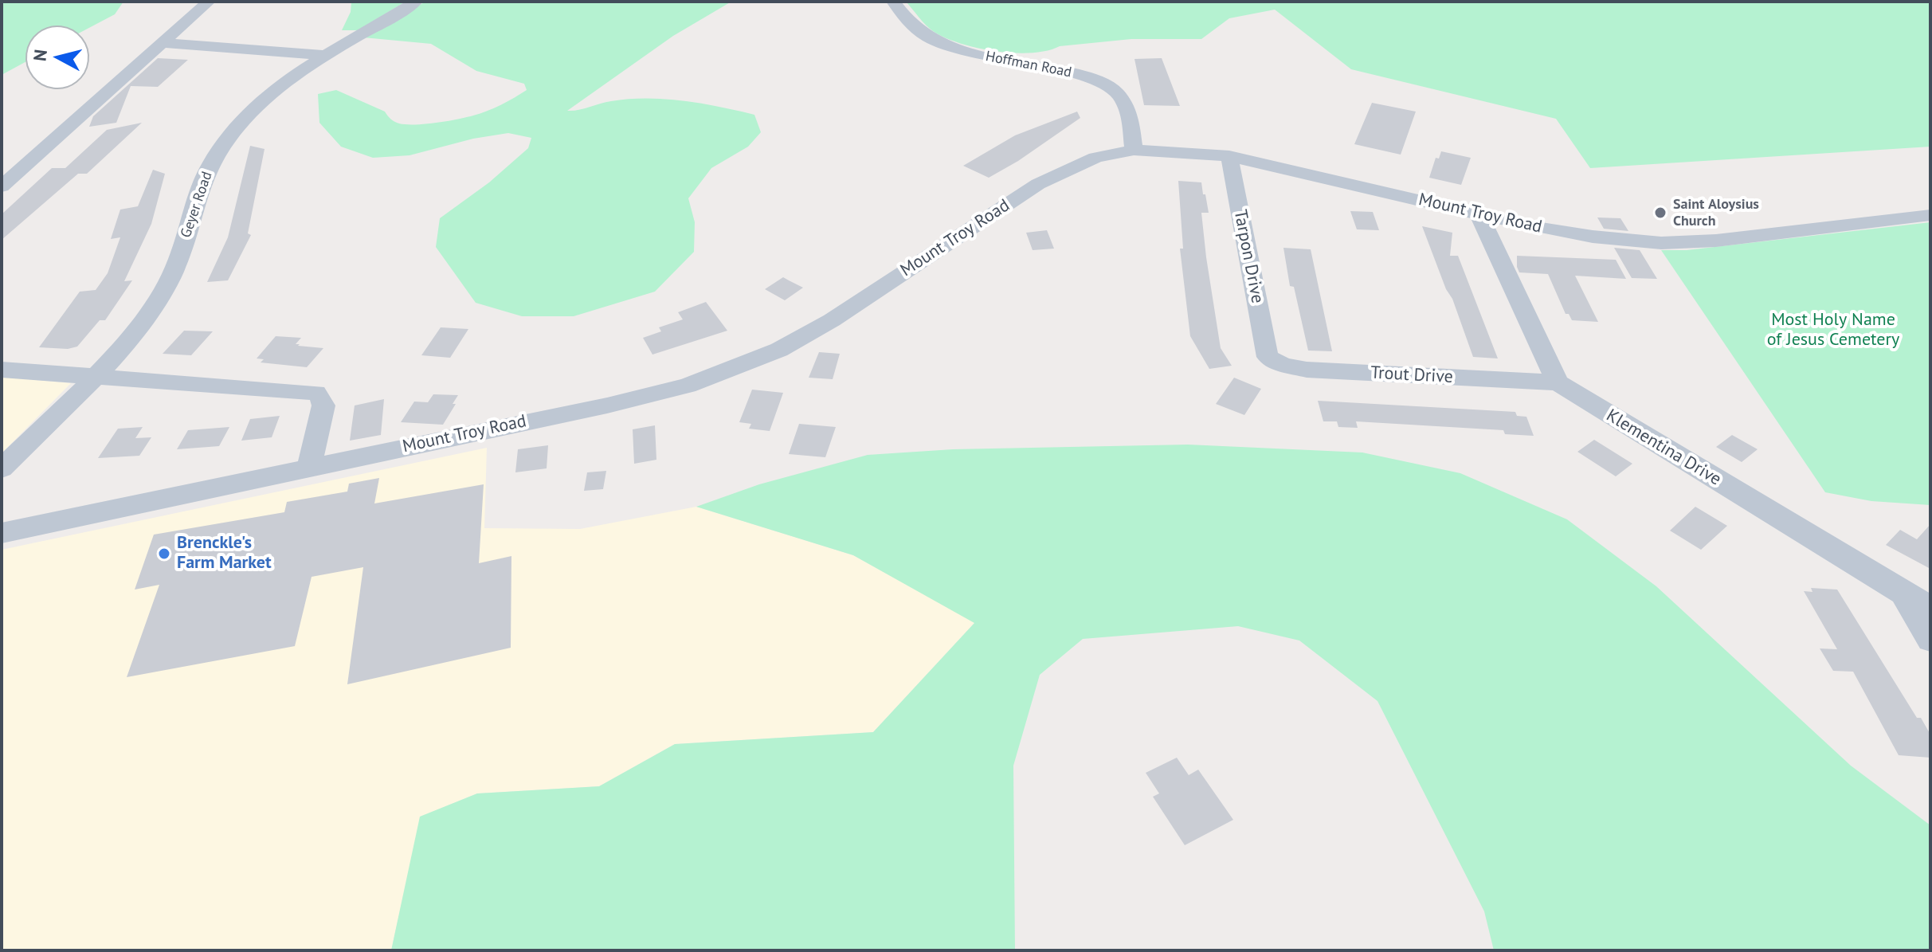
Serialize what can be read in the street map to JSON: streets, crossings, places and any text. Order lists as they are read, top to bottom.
{
  "streets": {
    "street": [
      "Hoffman Road",
      "Geyer Road",
      "Mount Troy Road",
      "Tarpon Drive",
      "Trout Drive",
      "Klementina Drive"
    ]
  },
  "crossings": [
    ["Hoffman Road", "Mount Troy Road"],
    ["Mount Troy Road", "Tarpon Drive"],
    ["Tarpon Drive", "Trout Drive"],
    ["Trout Drive", "Klementina Drive"]
  ],
  "parks": ["Most Holy Name of Jesus Cemetery"],
  "places": ["Saint Aloysius Church", "Brenckle's Farm Market"],
  "north": "left"
}
